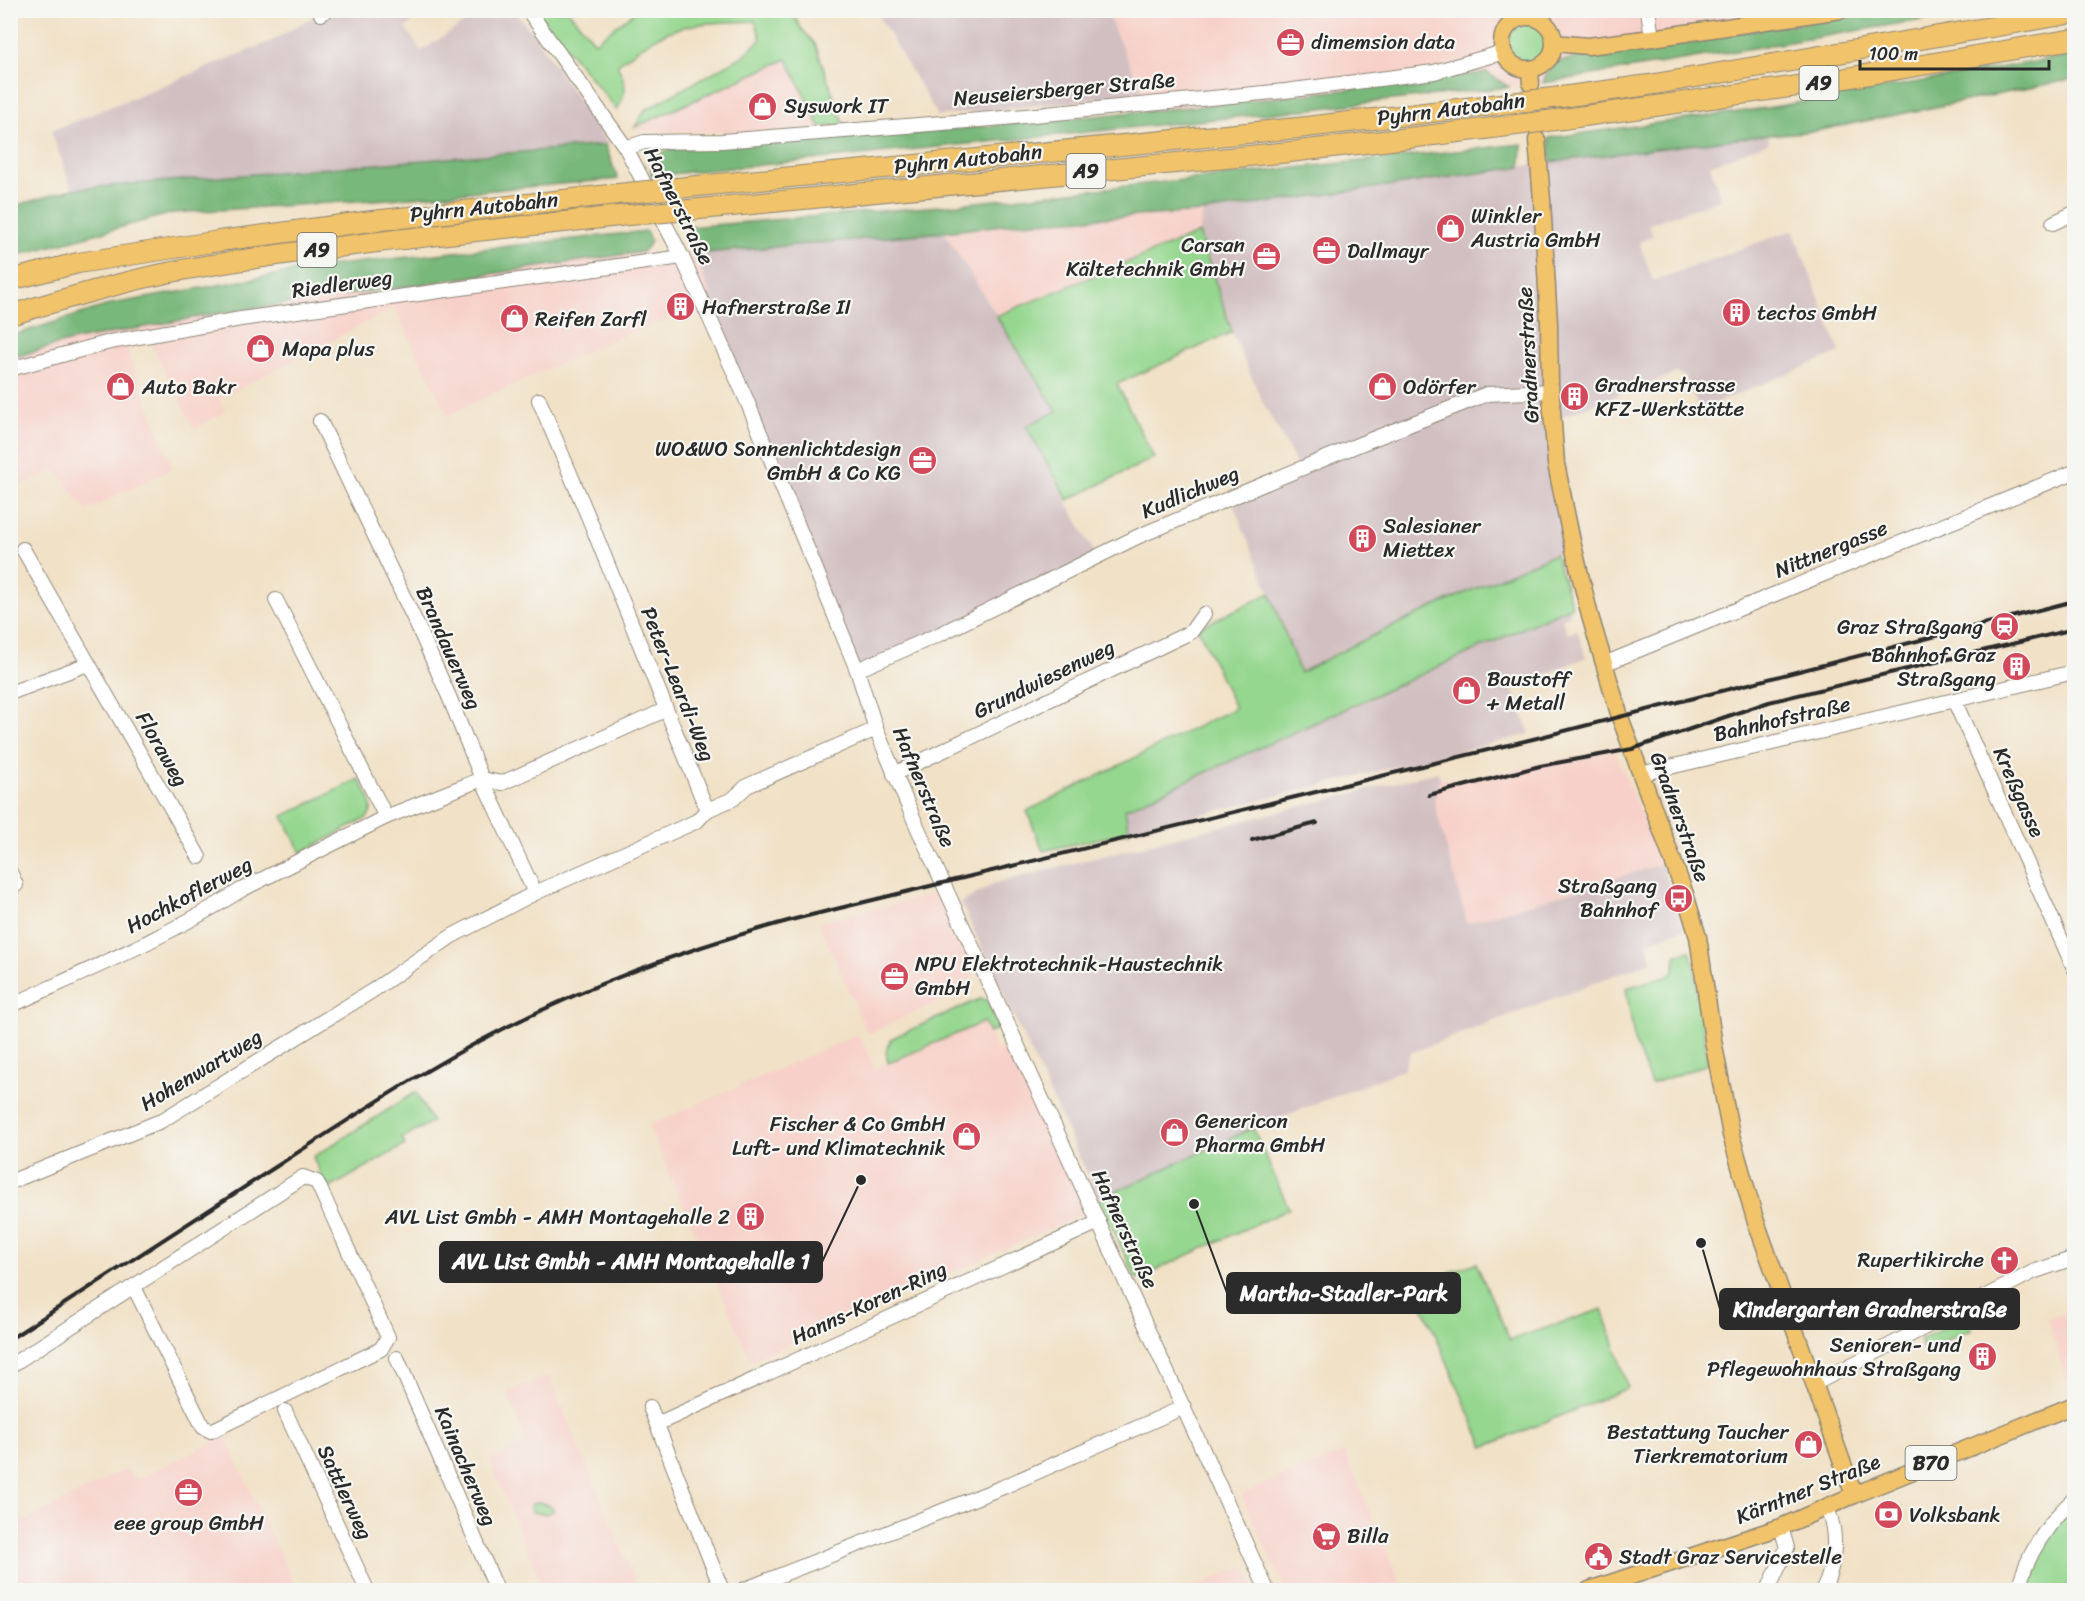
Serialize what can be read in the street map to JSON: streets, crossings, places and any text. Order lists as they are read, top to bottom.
{
  "streets": {
    "highway": ["A9", "Pyhrn Autobahn"],
    "main road": ["Gradnerstraße", "B70", "Kärntner Straße"],
    "street": [
      "Neuseiersberger Straße",
      "Hafnerstraße",
      "Riedlerweg",
      "Kudlichweg",
      "Nittnergasse",
      "Brandauerweg",
      "Grundwiesenweg",
      "Peter-Leardi-Weg",
      "Bahnhofstraße",
      "Floraweg",
      "Kreßgasse",
      "Hochkoflerweg",
      "Hohenwartweg",
      "Hanns-Koren-Ring",
      "Kainacherweg",
      "Sattlerweg"
    ]
  },
  "crossings": [
    ["Neuseiersberger Straße", "Hafnerstraße"],
    ["Hafnerstraße", "Riedlerweg"],
    ["Hafnerstraße", "Kudlichweg"],
    ["Hafnerstraße", "Grundwiesenweg"],
    ["Hafnerstraße", "Hanns-Koren-Ring"],
    ["Gradnerstraße", "Kudlichweg"],
    ["Gradnerstraße", "Nittnergasse"],
    ["Gradnerstraße", "Bahnhofstraße"],
    ["Gradnerstraße", "Kärntner Straße"],
    ["Brandauerweg", "Hochkoflerweg"],
    ["Brandauerweg", "Hohenwartweg"],
    ["Peter-Leardi-Weg", "Hochkoflerweg"],
    ["Bahnhofstraße", "Kreßgasse"]
  ],
  "places": {
    "office": [
      "dimemsion data",
      "Dallmayr",
      "Carsan Kältetechnik GmbH",
      "WO&WO Sonnenlichtdesign GmbH & Co KG",
      "NPU Elektrotechnik-Haustechnik GmbH",
      "eee group GmbH"
    ],
    "shop": [
      "Syswork IT",
      "Winkler Austria GmbH",
      "Reifen Zarfl",
      "Mapa plus",
      "Auto Bakr",
      "Odörfer",
      "Baustoff + Metall",
      "Genericon Pharma GmbH",
      "Fischer & Co GmbH Luft- und Klimatechnik",
      "Bestattung Taucher Tierkrematorium"
    ],
    "building": [
      "Hafnerstraße II",
      "tectos GmbH",
      "Gradnerstrasse KFZ-Werkstätte",
      "Salesianer Miettex",
      "Bahnhof Graz Straßgang",
      "AVL List Gmbh - AMH Montagehalle 2",
      "Senioren- und Pflegewohnhaus Straßgang"
    ],
    "station": ["Graz Straßgang"],
    "bus stop": ["Straßgang Bahnhof"],
    "other": ["AVL List Gmbh - AMH Montagehalle 1", "Martha-Stadler-Park", "Kindergarten Gradnerstraße"],
    "church": ["Rupertikirche"],
    "bank": ["Volksbank"],
    "supermarket": ["Billa"],
    "public building": ["Stadt Graz Servicestelle"]
  },
  "scale_bar": "100 m"
}
